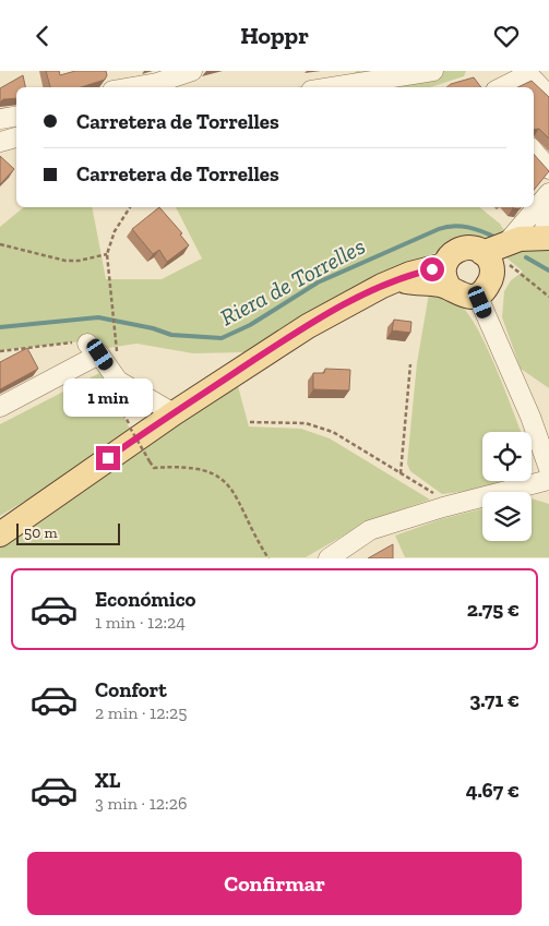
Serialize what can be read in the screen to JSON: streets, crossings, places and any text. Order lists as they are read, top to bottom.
{
  "water": ["Riera de Torrelles"],
  "scale_bar": "50 m",
  "page": {
    "header": "Hoppr",
    "banner": ["Carretera de Torrelles", "Carretera de Torrelles"],
    "bubble": "1 min",
    "scale": "50 m",
    "list": [
      {
        "name": "Económico",
        "note": "1 min · 12:24",
        "value": "2.75 €"
      },
      {
        "name": "Confort",
        "note": "2 min · 12:25",
        "value": "3.71 €"
      },
      {
        "name": "XL",
        "note": "3 min · 12:26",
        "value": "4.67 €"
      }
    ],
    "buttons": "Confirmar"
  }
}
